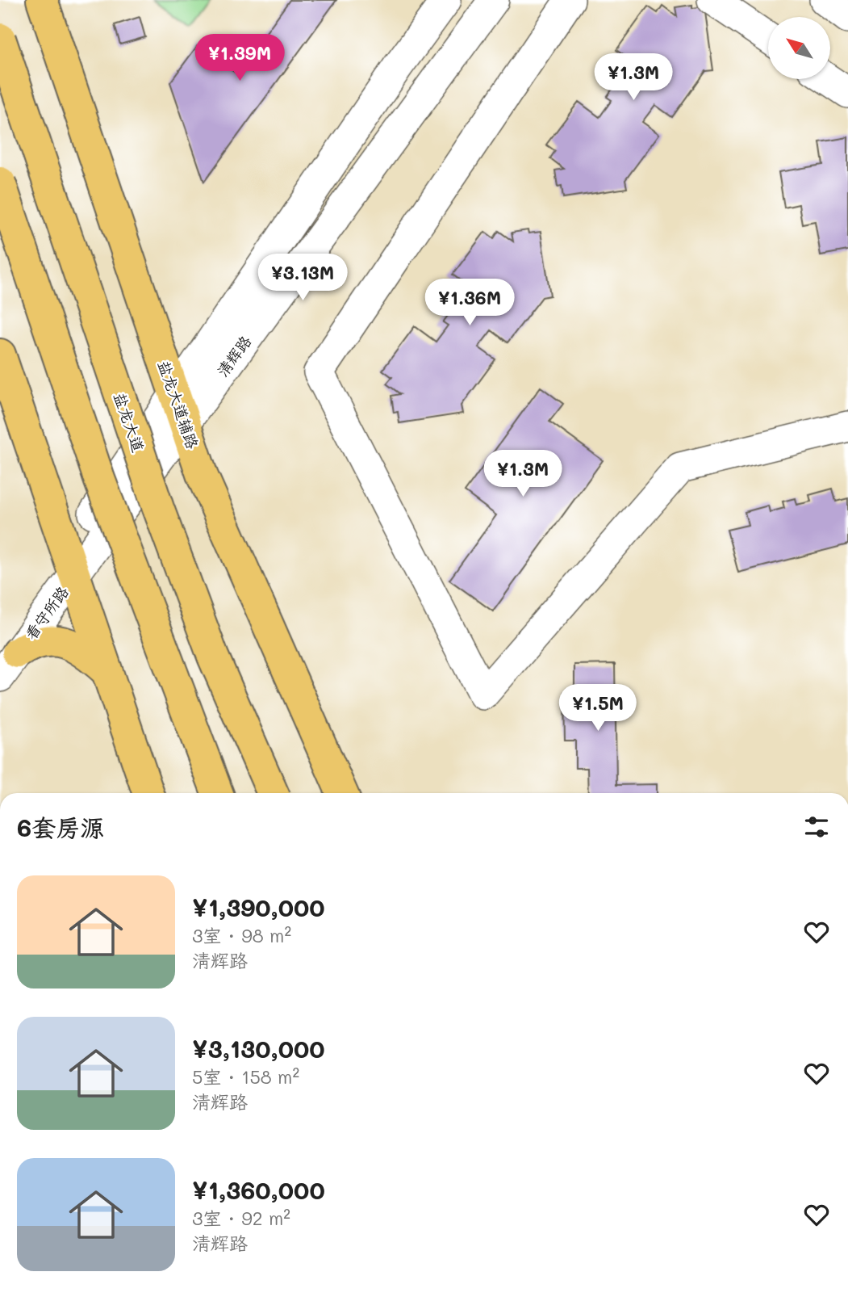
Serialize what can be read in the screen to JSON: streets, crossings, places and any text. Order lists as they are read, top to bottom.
{
  "streets": {
    "main road": ["盐龙大道辅路", "盐龙大道"],
    "street": ["清辉路", "看守所路"]
  },
  "crossings": [
    ["清辉路", "盐龙大道辅路"],
    ["清辉路", "看守所路"]
  ],
  "north": "top left",
  "page": {
    "price": [
      "¥1.39M",
      "¥1.3M",
      "¥3.13M",
      "¥1.36M",
      "¥1.3M",
      "¥1.5M"
    ],
    "heading": "6套房源",
    "list": [
      {
        "name": "¥1,390,000",
        "note": "3室 · 98 m² · 清辉路"
      },
      {
        "name": "¥3,130,000",
        "note": "5室 · 158 m² · 清辉路"
      },
      {
        "name": "¥1,360,000",
        "note": "3室 · 92 m² · 清辉路"
      }
    ]
  }
}
